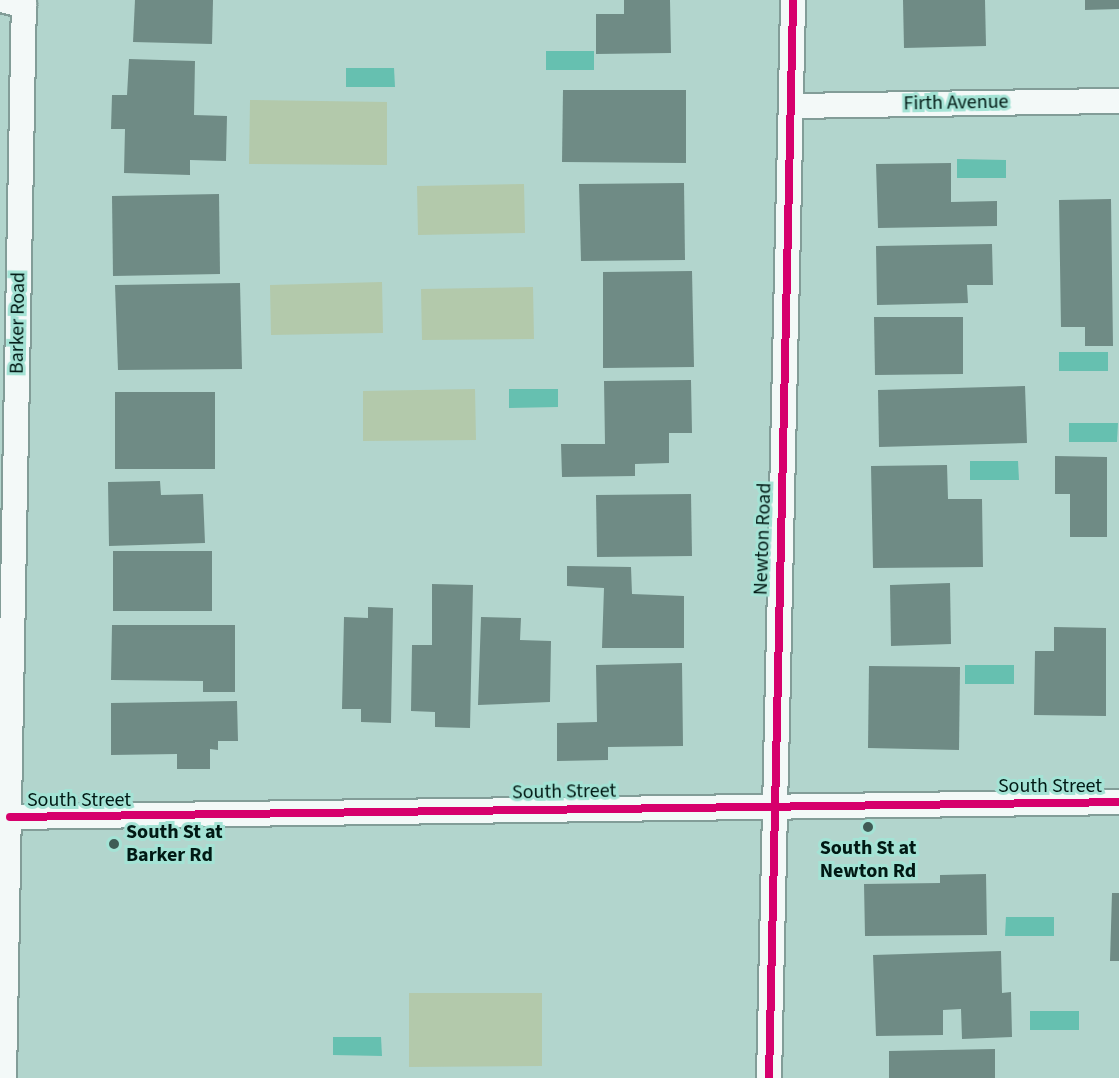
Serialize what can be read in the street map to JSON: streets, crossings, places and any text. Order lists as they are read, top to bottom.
{
  "streets": {
    "street": [
      "Firth Avenue",
      "Barker Road",
      "Newton Road",
      "South Street"
    ]
  },
  "crossings": [
    ["Firth Avenue", "Newton Road"],
    ["Barker Road", "South Street"],
    ["Newton Road", "South Street"]
  ],
  "places": ["South St at Newton Rd", "South St at Barker Rd"]
}
